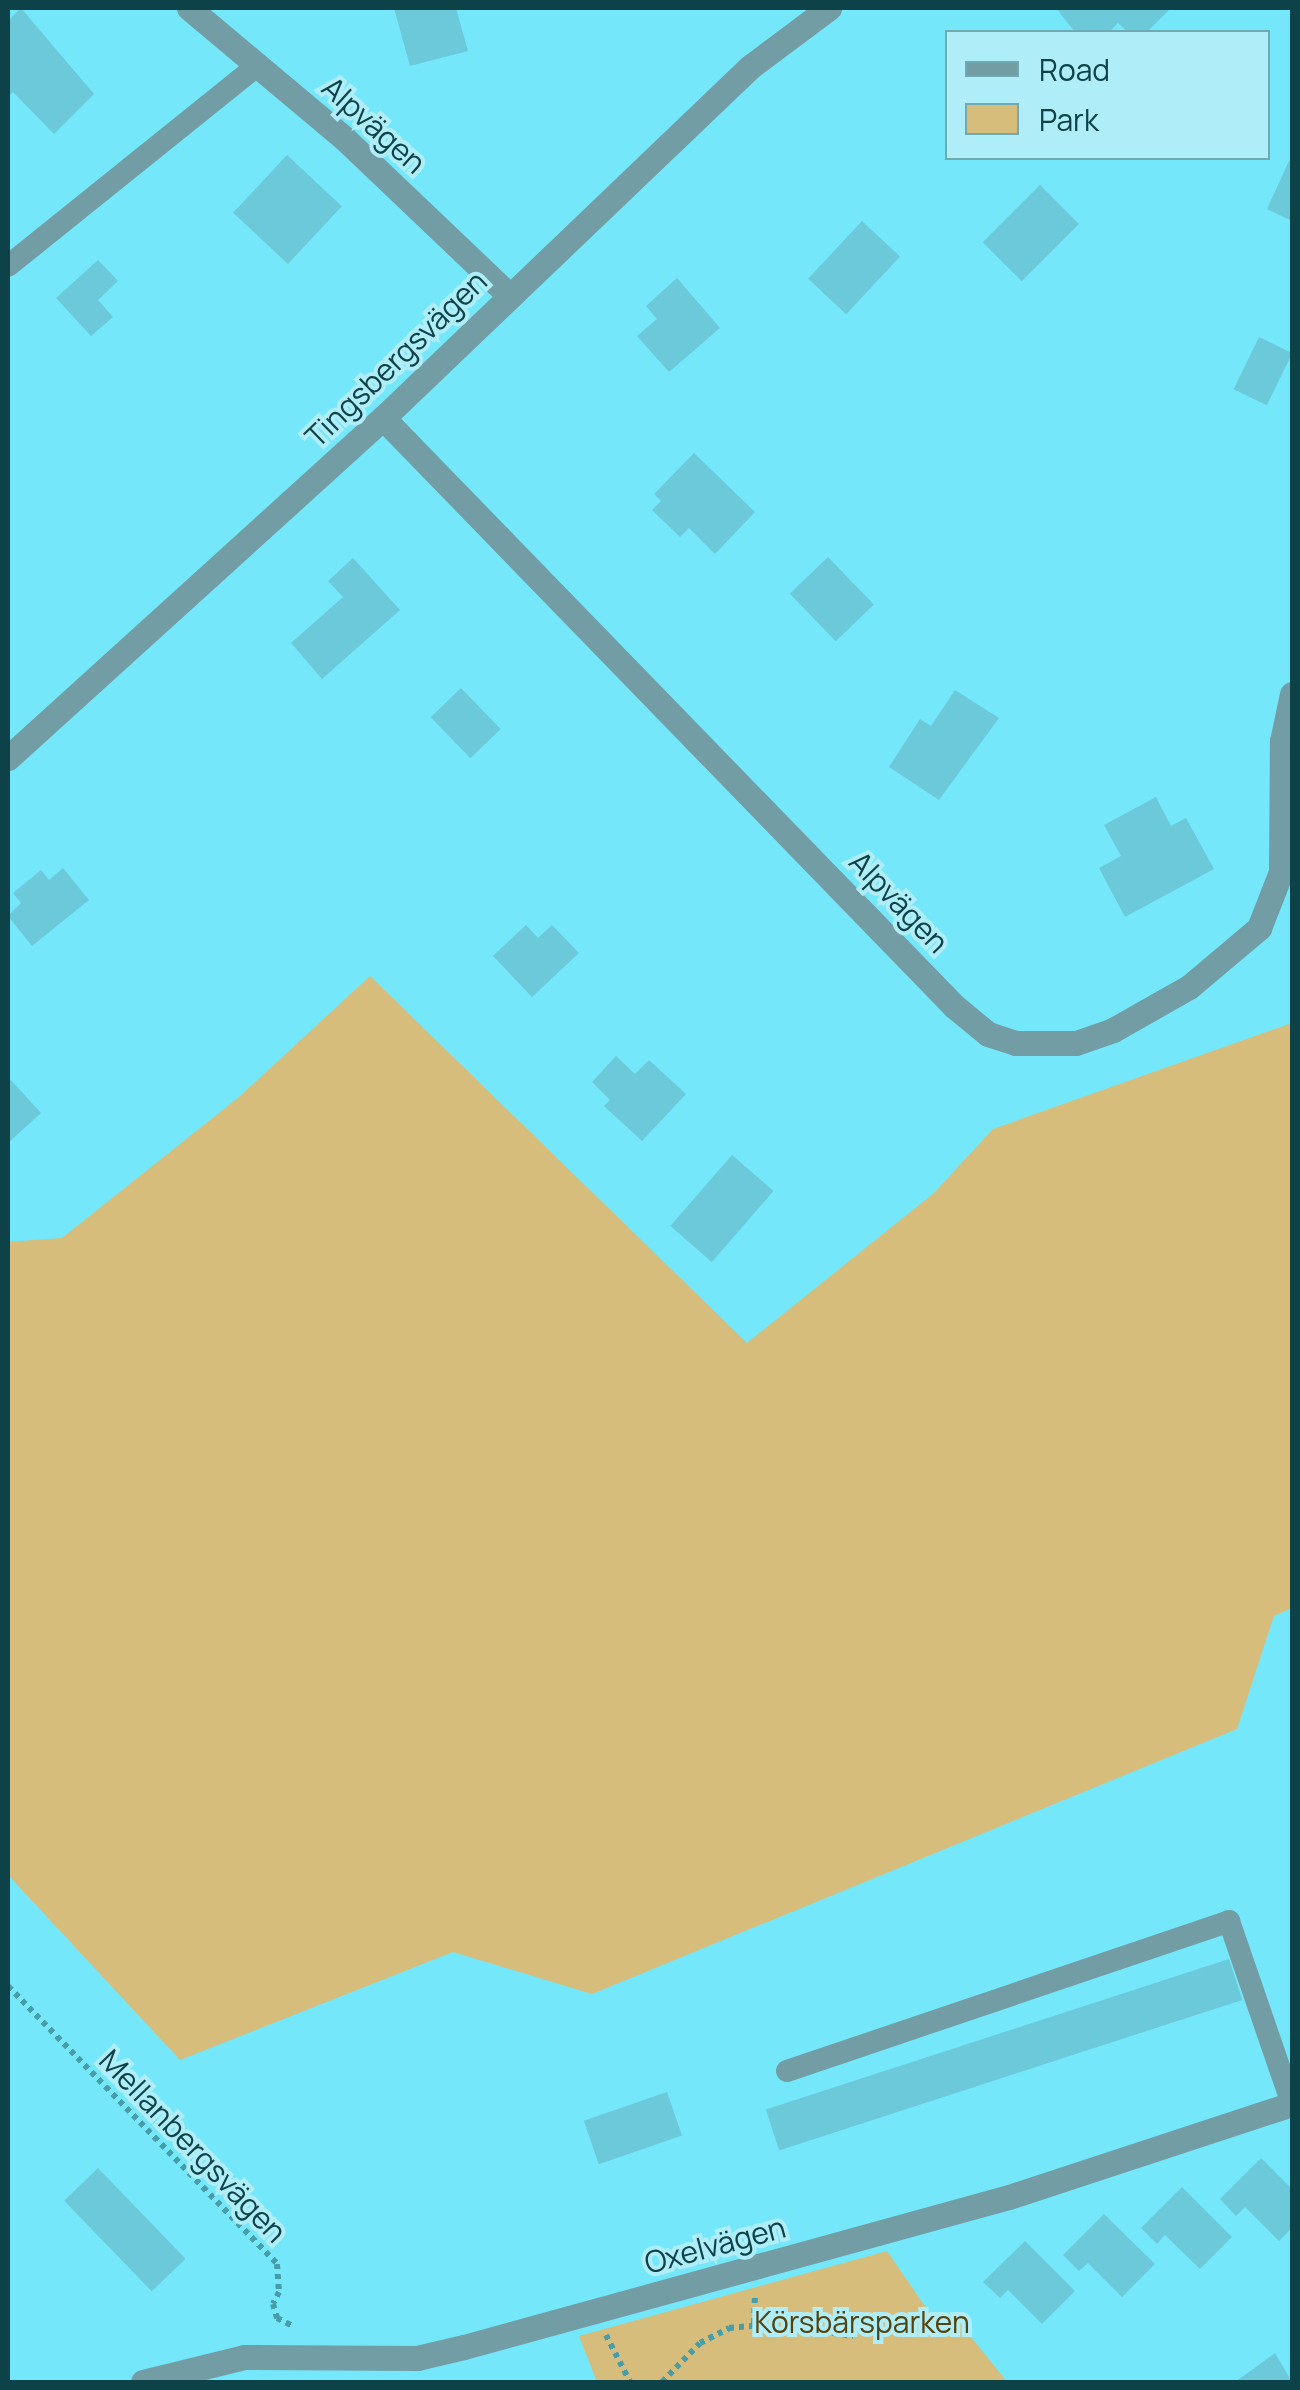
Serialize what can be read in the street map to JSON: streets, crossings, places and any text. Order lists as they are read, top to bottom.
{
  "streets": {
    "street": ["Alpvägen", "Tingsbergsvägen", "Oxelvägen"],
    "path": ["Mellanbergsvägen"]
  },
  "crossings": [
    ["Alpvägen", "Tingsbergsvägen"]
  ],
  "parks": ["Körsbärsparken"],
  "legend": ["Road", "Park"]
}
